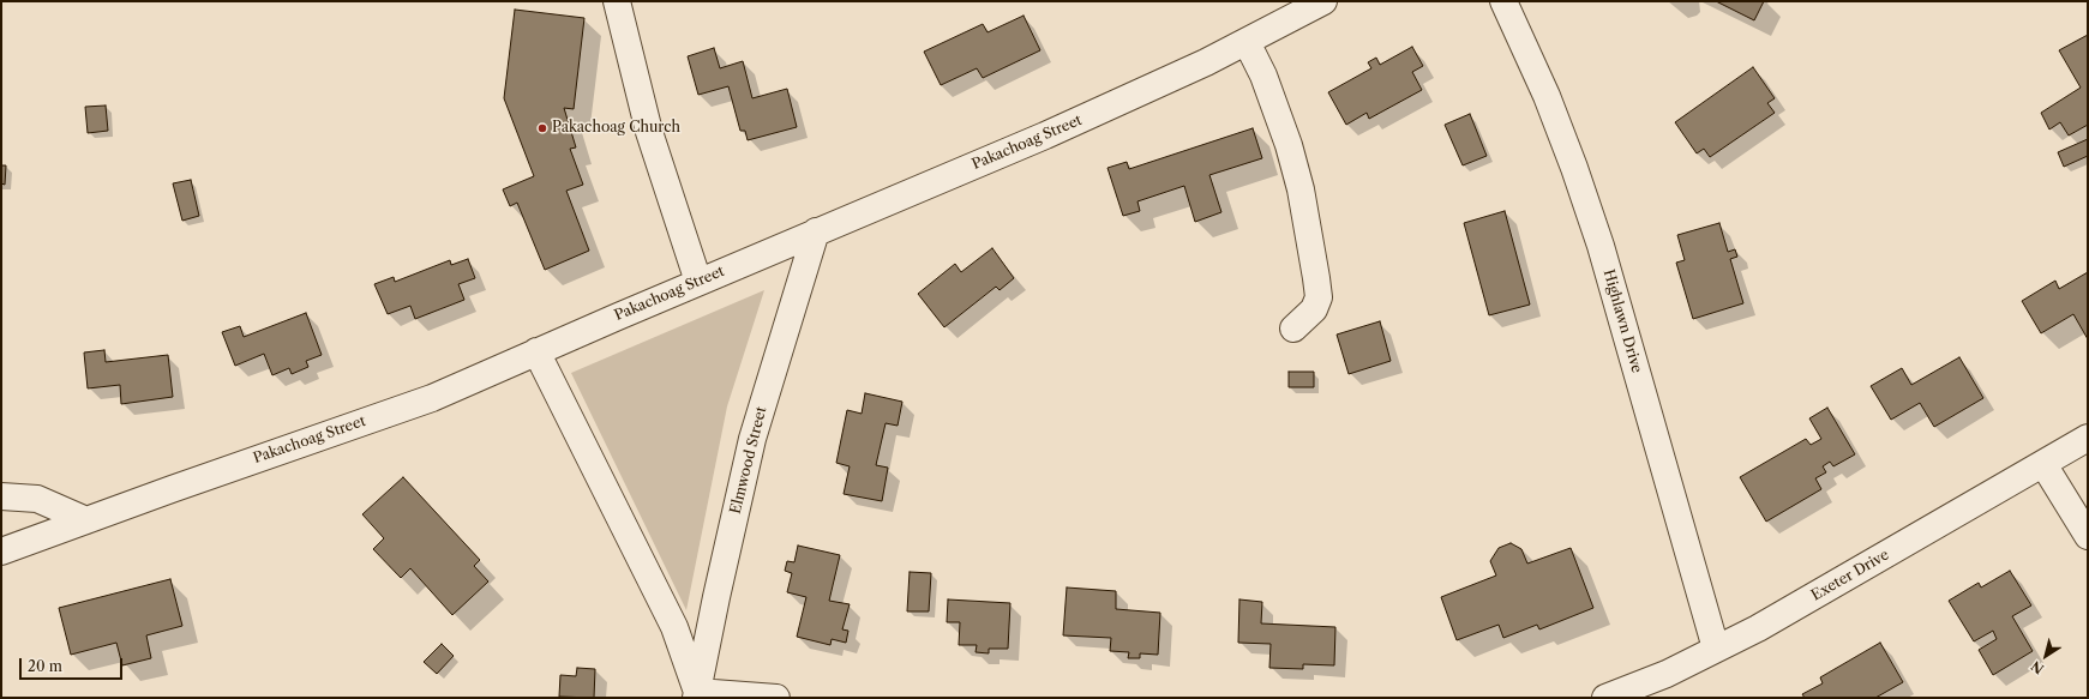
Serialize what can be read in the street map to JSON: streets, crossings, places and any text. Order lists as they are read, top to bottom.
{
  "streets": {
    "street": [
      "Pakachoag Street",
      "Highlawn Drive",
      "Elmwood Street",
      "Exeter Drive"
    ]
  },
  "crossings": [
    ["Pakachoag Street", "Elmwood Street"],
    ["Highlawn Drive", "Exeter Drive"]
  ],
  "places": ["Pakachoag Church"],
  "scale_bar": "20 m",
  "north": "bottom left"
}
